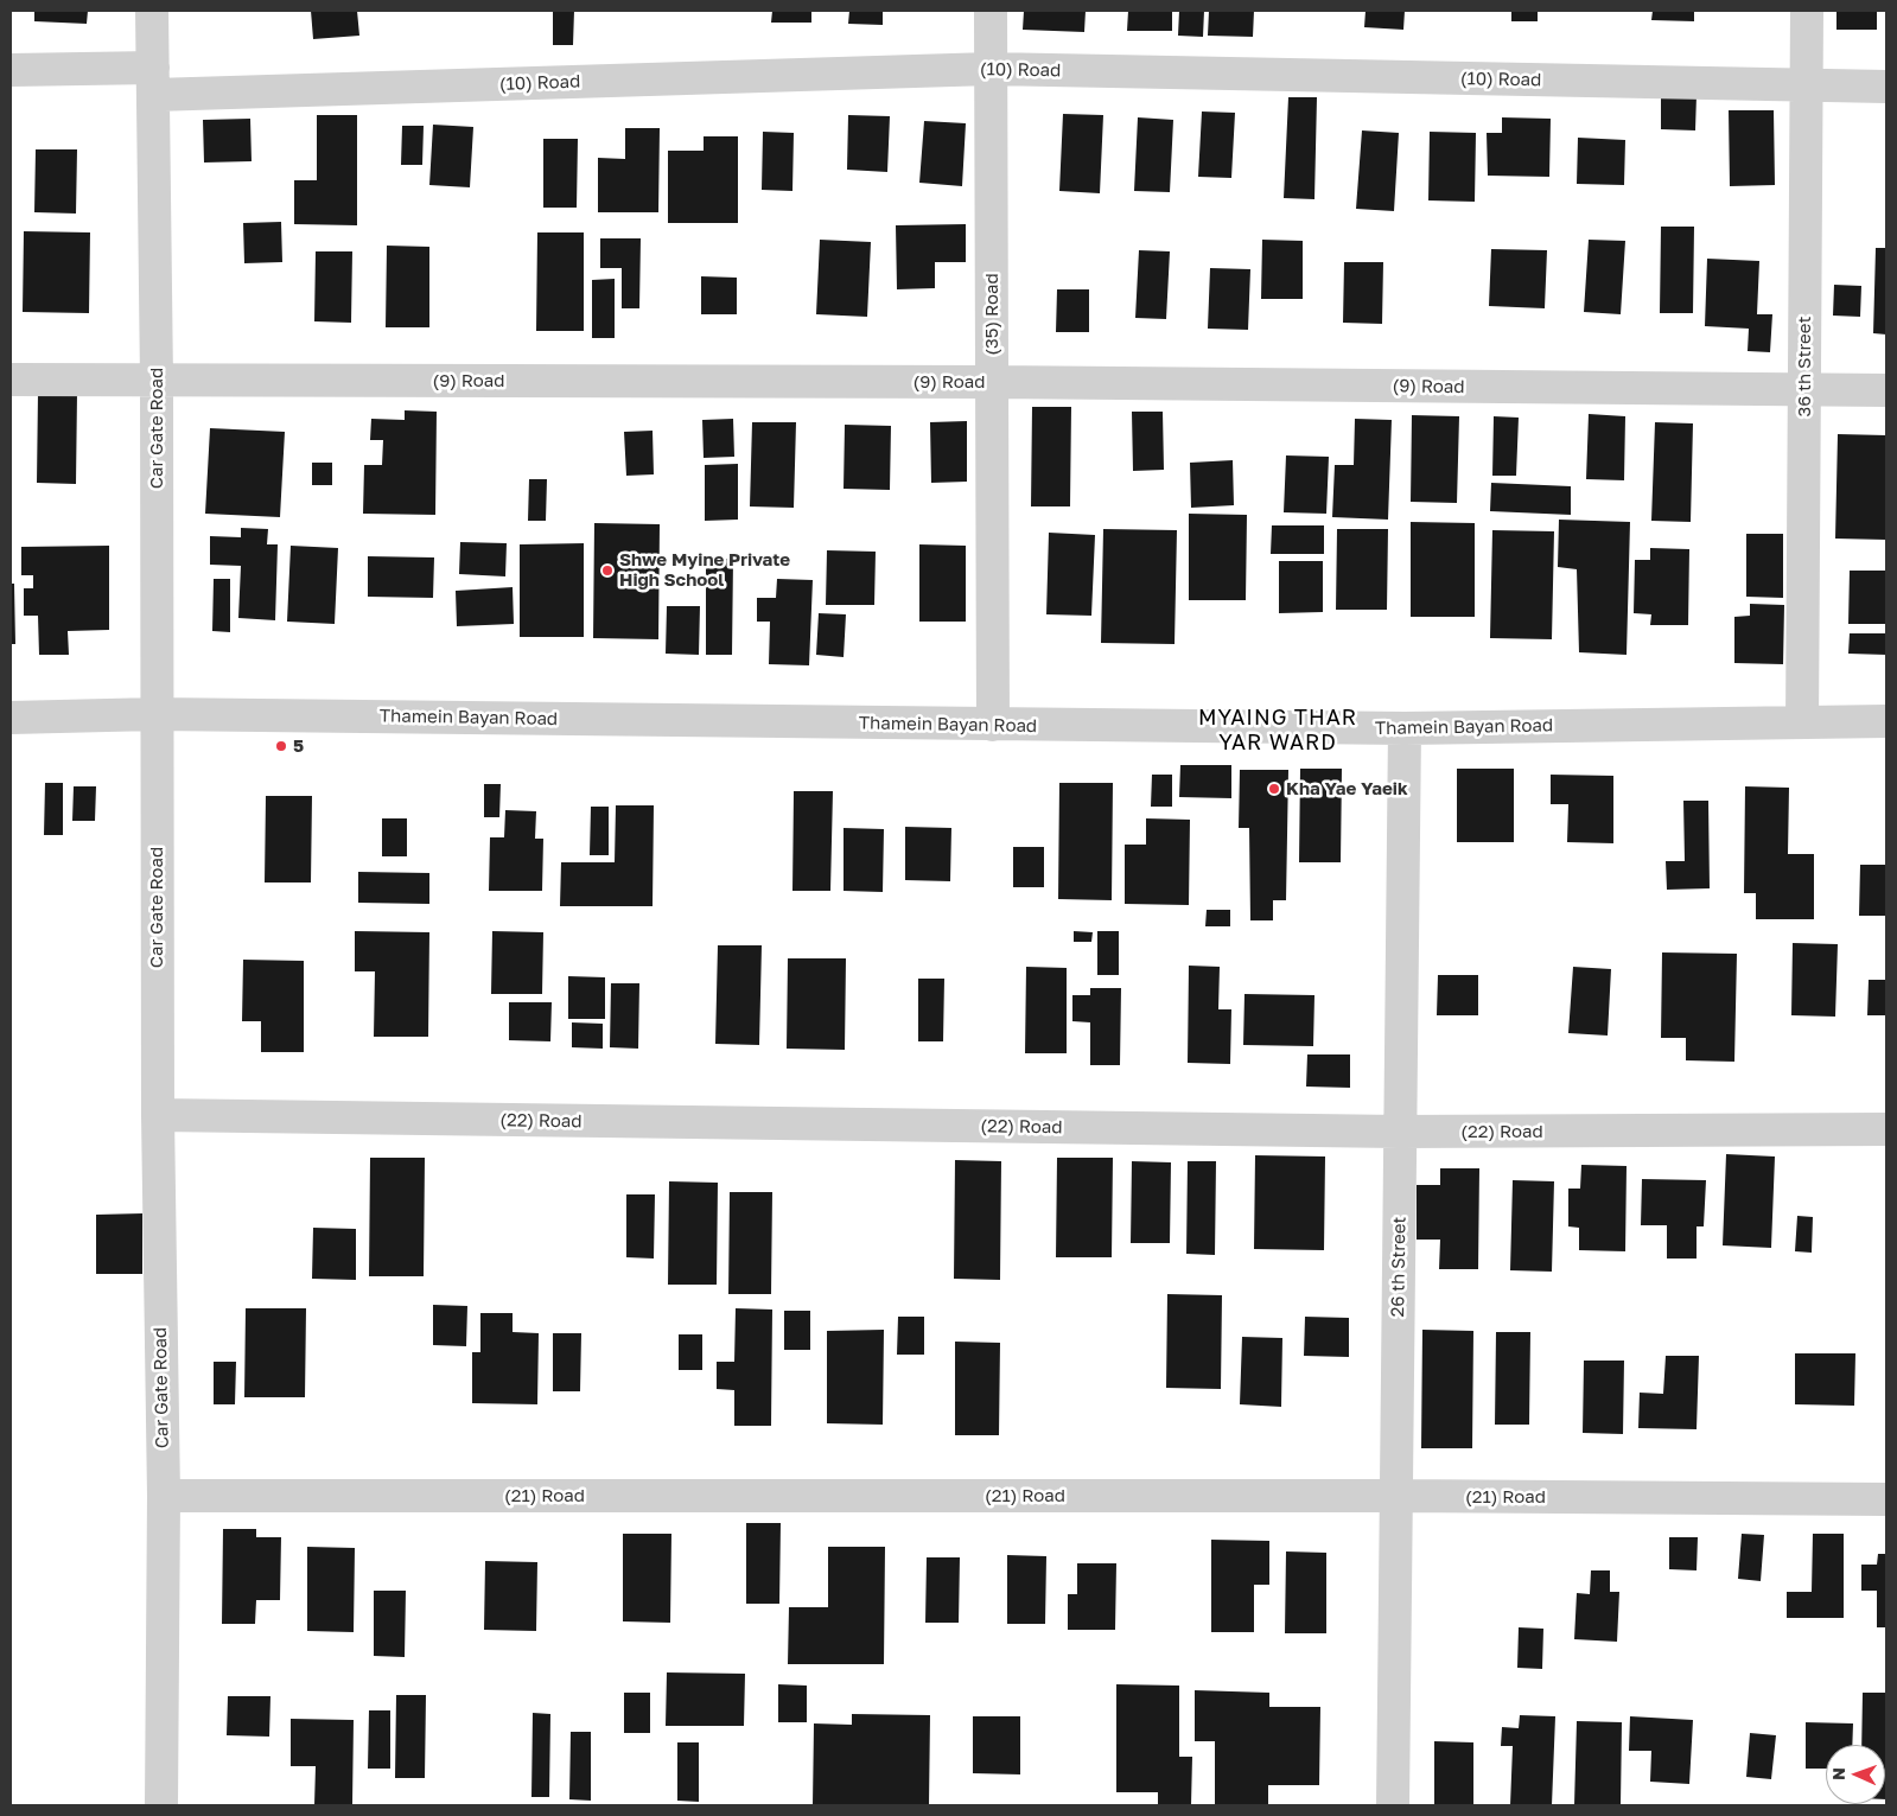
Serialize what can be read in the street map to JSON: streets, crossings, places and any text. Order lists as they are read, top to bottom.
{
  "streets": {
    "street": [
      "(10) Road",
      "(35) Road",
      "36 th Street",
      "(9) Road",
      "Car Gate Road",
      "Thamein Bayan Road",
      "(22) Road",
      "26 th Street",
      "(21) Road"
    ]
  },
  "crossings": [
    ["(10) Road", "(35) Road"],
    ["(10) Road", "36 th Street"],
    ["(10) Road", "Car Gate Road"],
    ["(35) Road", "(9) Road"],
    ["(35) Road", "Thamein Bayan Road"],
    ["36 th Street", "(9) Road"],
    ["36 th Street", "Thamein Bayan Road"],
    ["(9) Road", "Car Gate Road"],
    ["Car Gate Road", "Thamein Bayan Road"],
    ["Car Gate Road", "(22) Road"],
    ["Car Gate Road", "(21) Road"],
    ["Thamein Bayan Road", "26 th Street"],
    ["(22) Road", "26 th Street"],
    ["26 th Street", "(21) Road"]
  ],
  "districts": ["MYAING THAR YAR WARD"],
  "places": ["Shwe Myine Private High School", "5", "Kha Yae Yaeik"],
  "north": "left"
}
